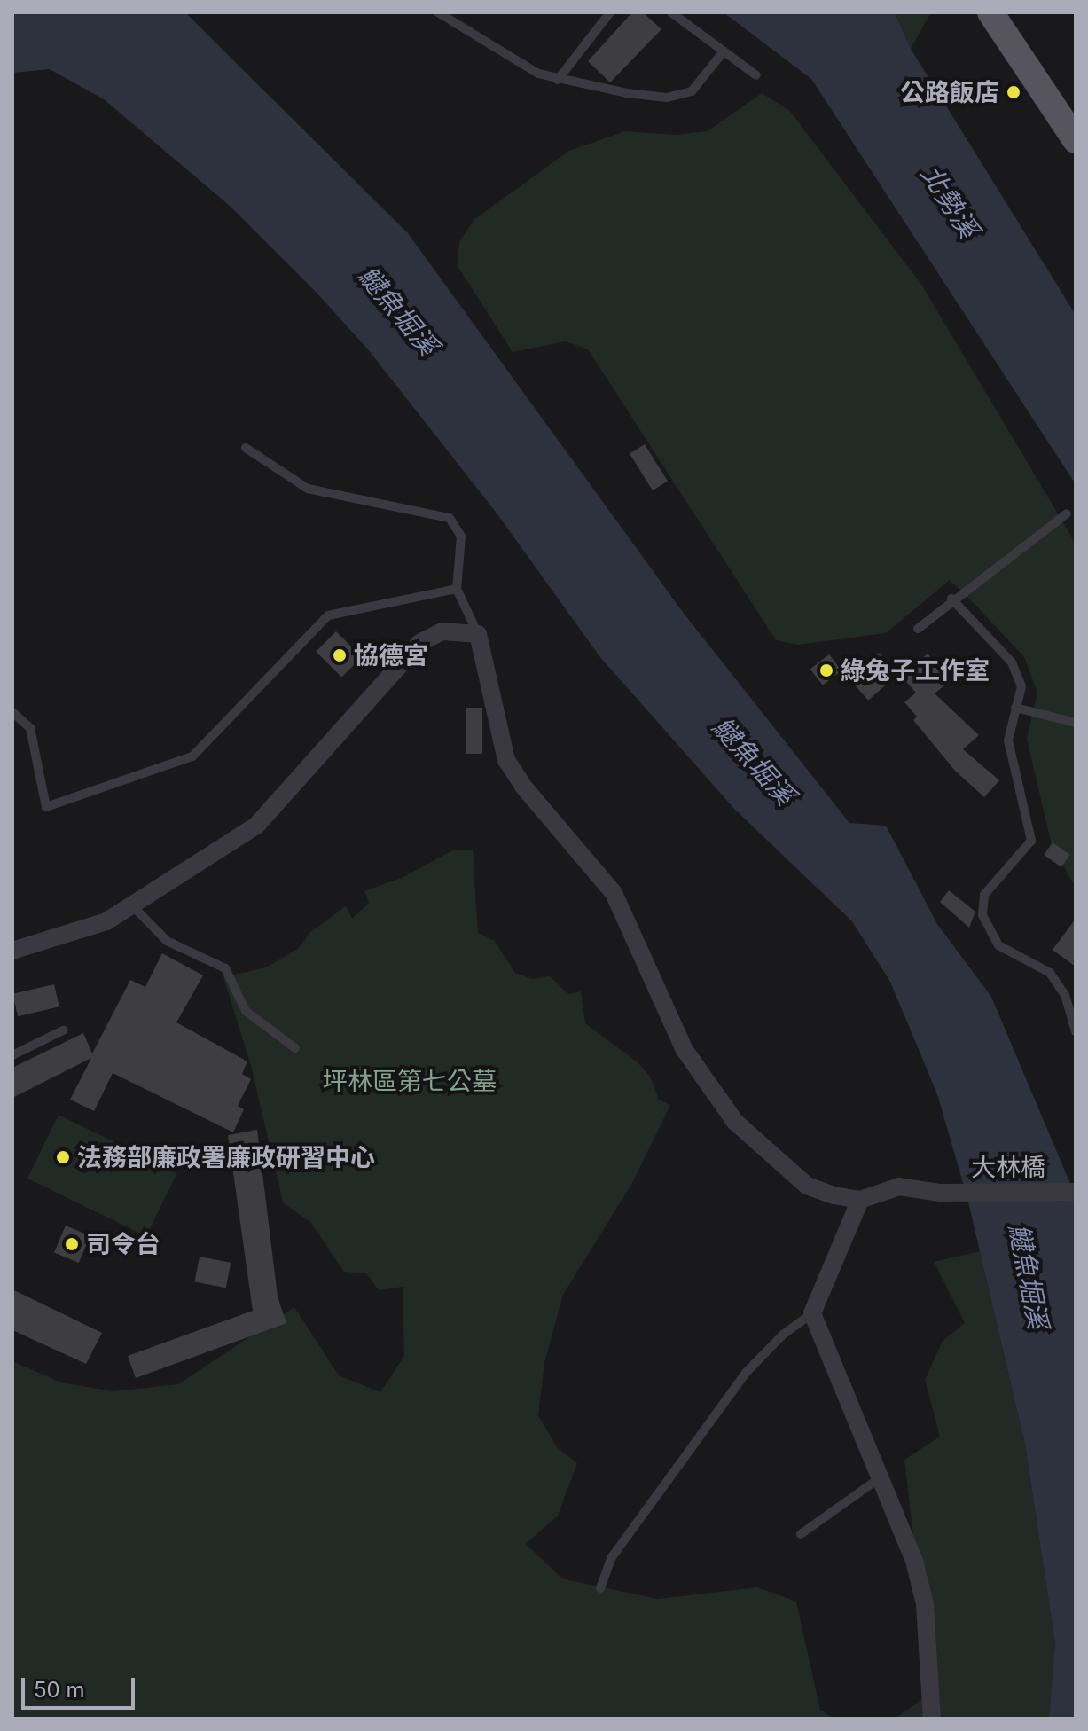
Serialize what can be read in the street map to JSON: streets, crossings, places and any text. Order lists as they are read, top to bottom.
{
  "streets": {
    "street": ["大林橋"]
  },
  "water": ["北勢溪", "𩻸魚堀溪"],
  "parks": ["坪林區第七公墓"],
  "places": [
    "公路飯店",
    "協德宮",
    "綠兔子工作室",
    "法務部廉政署廉政研習中心",
    "司令台"
  ],
  "scale_bar": "50 m"
}
